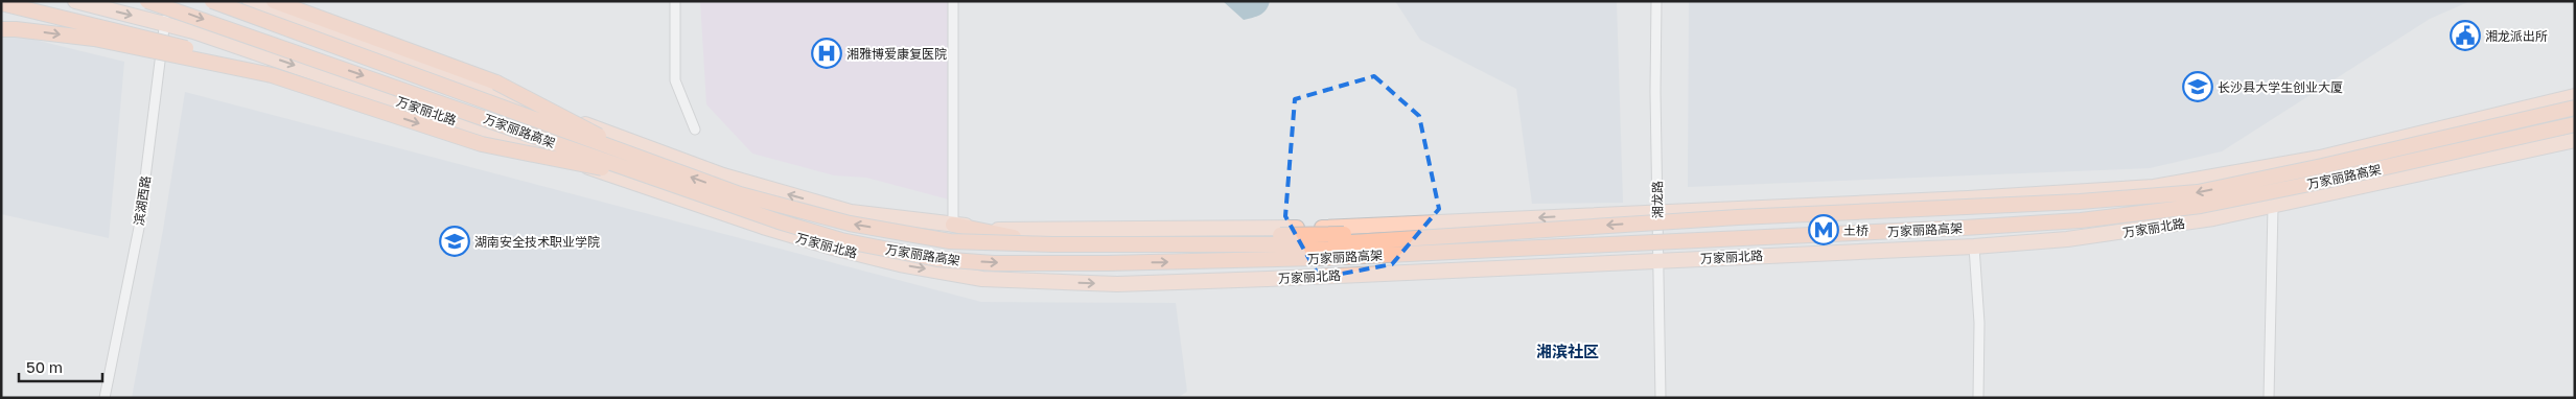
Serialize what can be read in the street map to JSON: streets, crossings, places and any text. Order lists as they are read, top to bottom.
{
  "streets": {
    "highway": ["万家丽路高架"],
    "main road": ["万家丽北路"],
    "street": ["湘龙路", "滨湖西路"]
  },
  "crossings": [
    ["万家丽北路", "湘龙路"],
    ["万家丽北路", "滨湖西路"]
  ],
  "districts": ["湘滨社区"],
  "places": {
    "public building": ["湘龙派出所"],
    "hospital": ["湘雅博爱康复医院"],
    "school or university": ["长沙县大学生创业大厦", "湖南安全技术职业学院"],
    "metro station": ["土桥"]
  },
  "scale_bar": "50 m"
}
